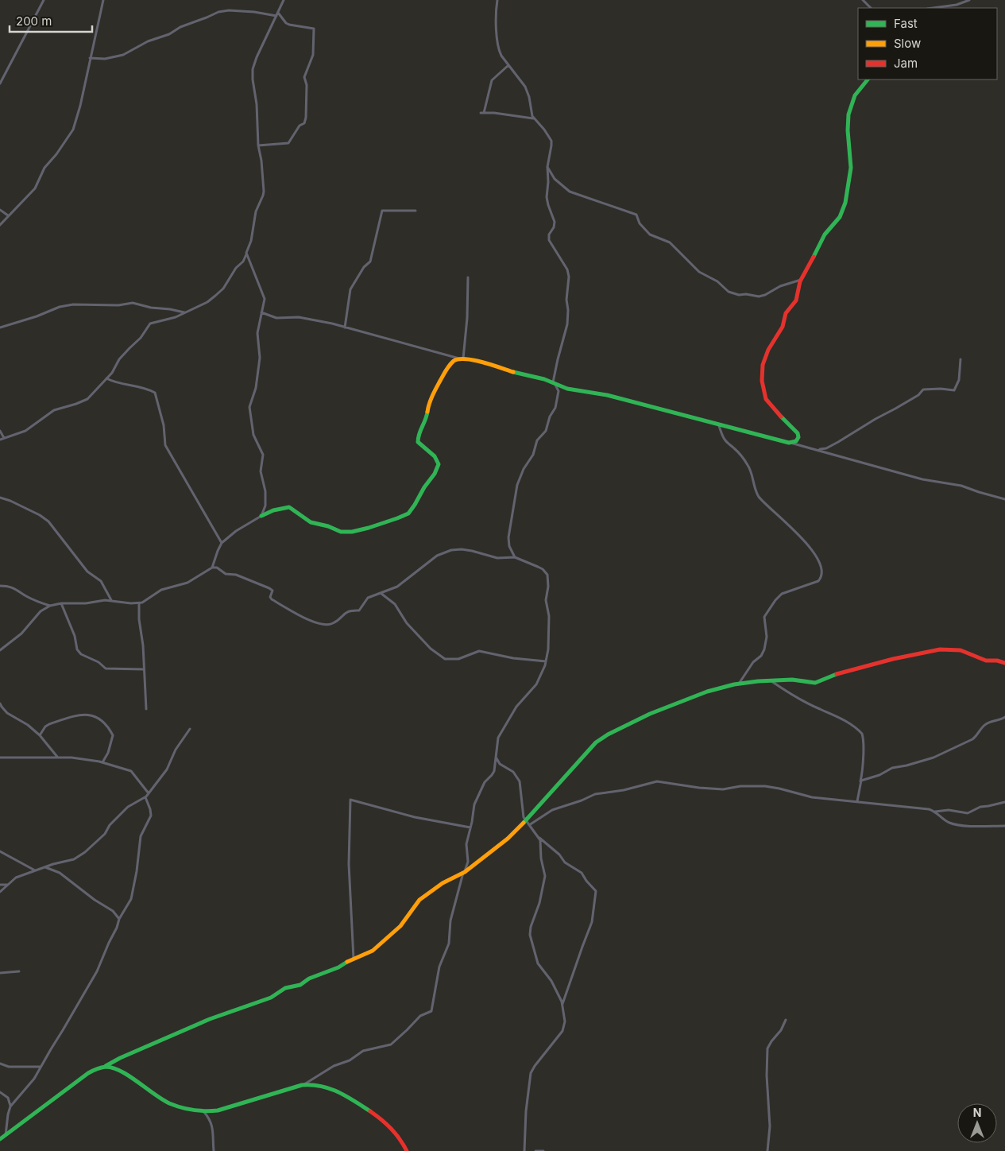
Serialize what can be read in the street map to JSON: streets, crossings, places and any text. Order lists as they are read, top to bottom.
{
  "legend": ["Fast", "Slow", "Jam"],
  "scale_bar": "200 m",
  "north": "top"
}
